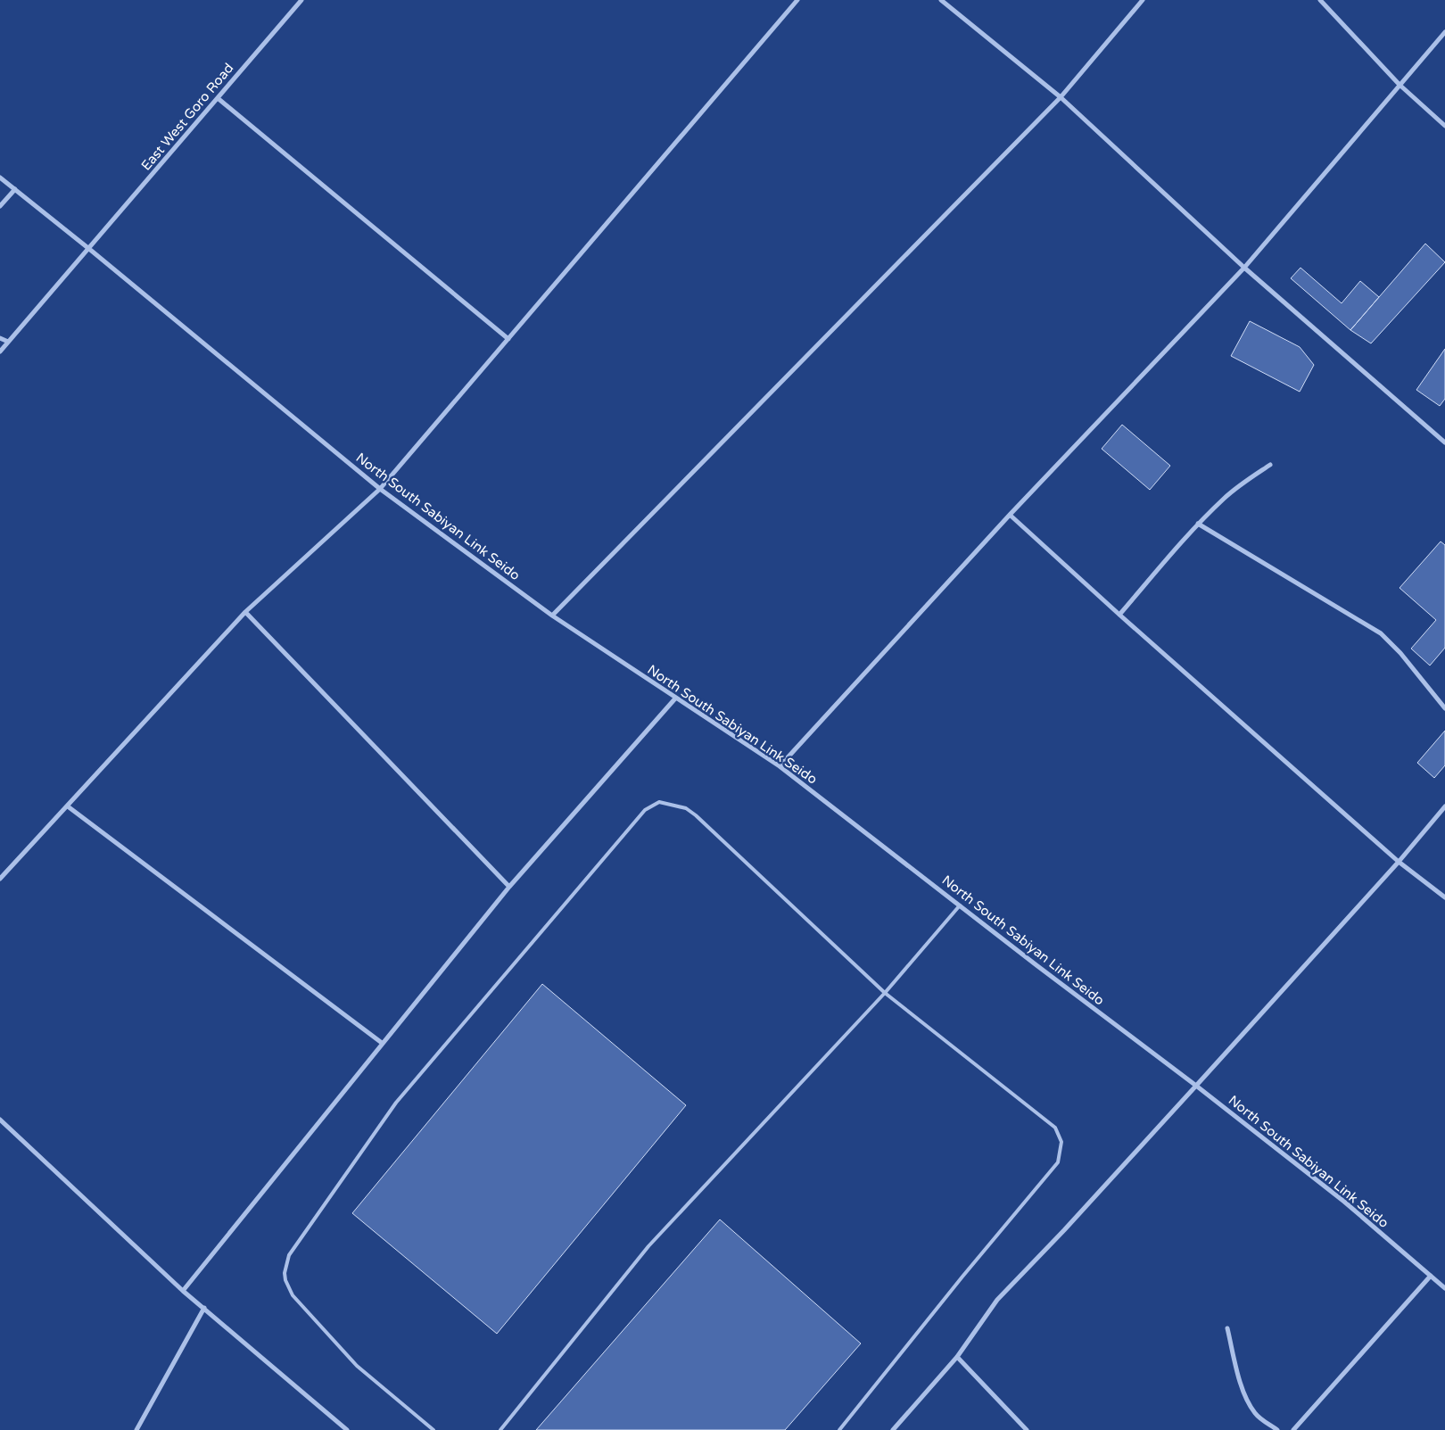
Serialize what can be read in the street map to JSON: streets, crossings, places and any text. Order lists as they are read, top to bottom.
{
  "streets": {
    "street": ["East West Goro Road", "North South Sabiyan Link Seido"]
  },
  "crossings": [
    ["East West Goro Road", "North South Sabiyan Link Seido"]
  ]
}
